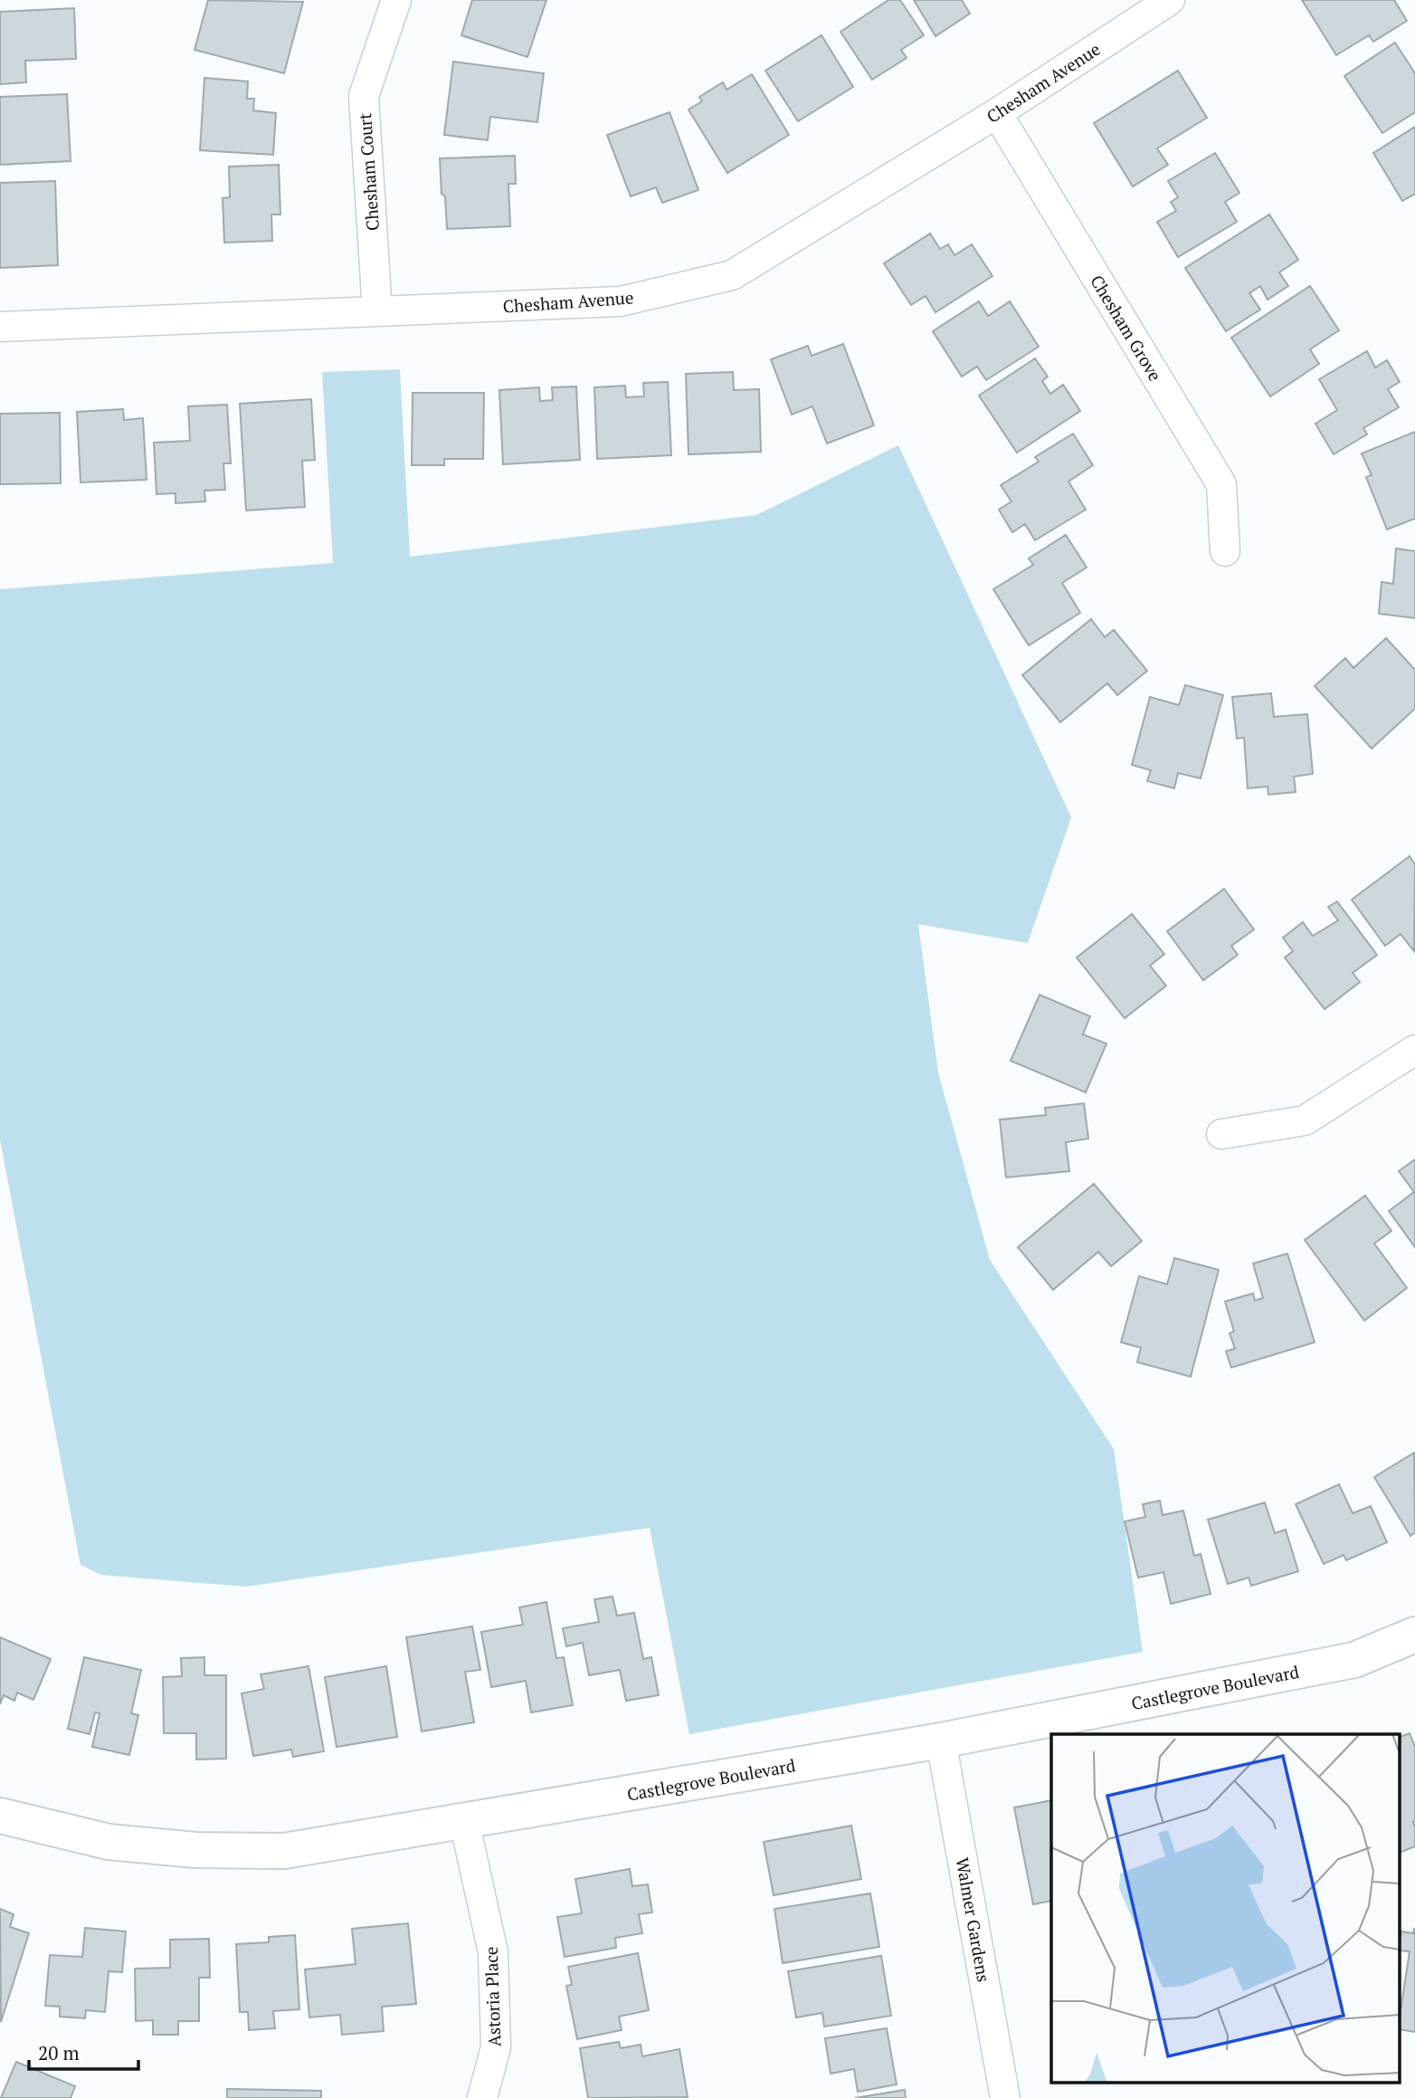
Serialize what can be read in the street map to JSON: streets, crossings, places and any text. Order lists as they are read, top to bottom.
{
  "streets": {
    "street": [
      "Chesham Avenue",
      "Chesham Court",
      "Chesham Grove",
      "Castlegrove Boulevard",
      "Walmer Gardens",
      "Astoria Place"
    ]
  },
  "crossings": [
    ["Chesham Avenue", "Chesham Court"],
    ["Chesham Avenue", "Chesham Grove"],
    ["Castlegrove Boulevard", "Walmer Gardens"],
    ["Castlegrove Boulevard", "Astoria Place"]
  ],
  "scale_bar": "20 m"
}
